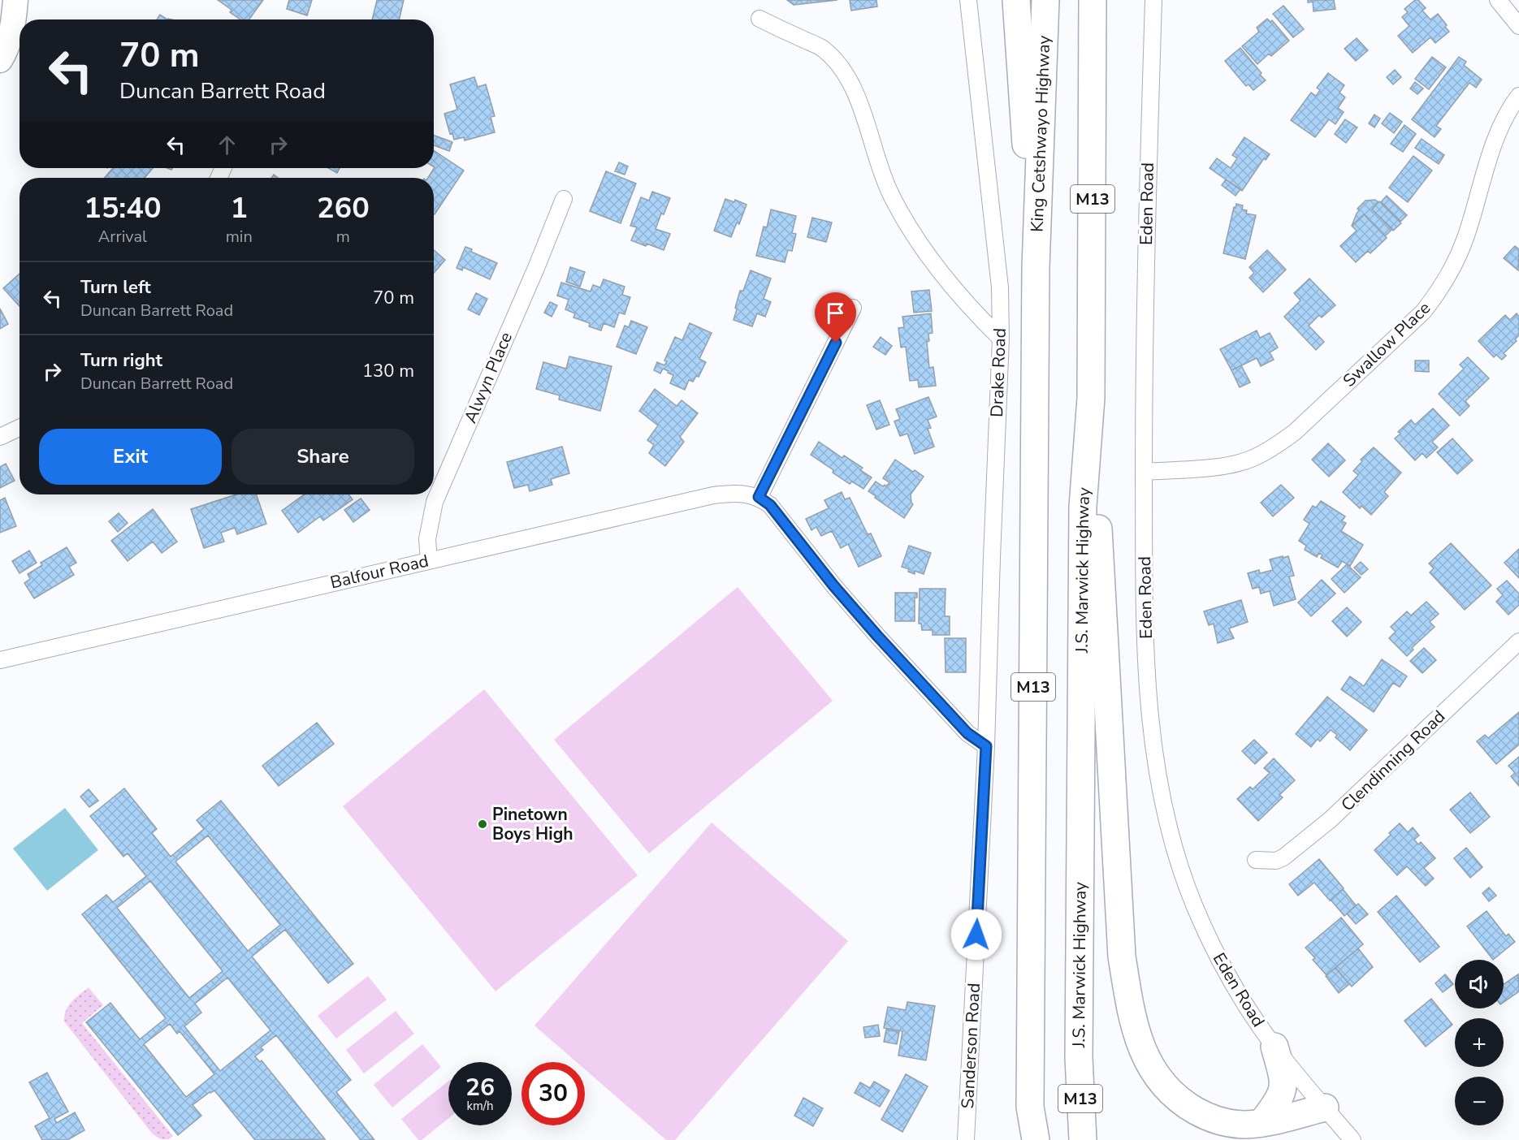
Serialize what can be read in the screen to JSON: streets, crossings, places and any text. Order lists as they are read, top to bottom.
{
  "streets": {
    "highway": ["King Cetshwayo Highway", "M13", "J.S. Marwick Highway"],
    "street": [
      "Eden Road",
      "Swallow Place",
      "Drake Road",
      "Alwyn Place",
      "Balfour Road",
      "Clendinning Road",
      "Sanderson Road"
    ]
  },
  "crossings": [
    ["King Cetshwayo Highway", "M13"],
    ["Eden Road", "Swallow Place"],
    ["Drake Road", "Sanderson Road"],
    ["Alwyn Place", "Balfour Road"]
  ],
  "places": ["Pinetown Boys High"],
  "page": {
    "turn": ["70 m", "Duncan Barrett Road"],
    "eta": [
      "15:40",
      "Arrival",
      "1",
      "min",
      "260",
      "m"
    ],
    "list": [
      {
        "name": "Turn left",
        "note": "Duncan Barrett Road",
        "value": "70 m"
      },
      {
        "name": "Turn right",
        "note": "Duncan Barrett Road",
        "value": "130 m"
      }
    ],
    "buttons": ["Exit", "Share"],
    "map_buttons": ["+", "−"],
    "speed": "26 km/h",
    "limit": "30"
  }
}
